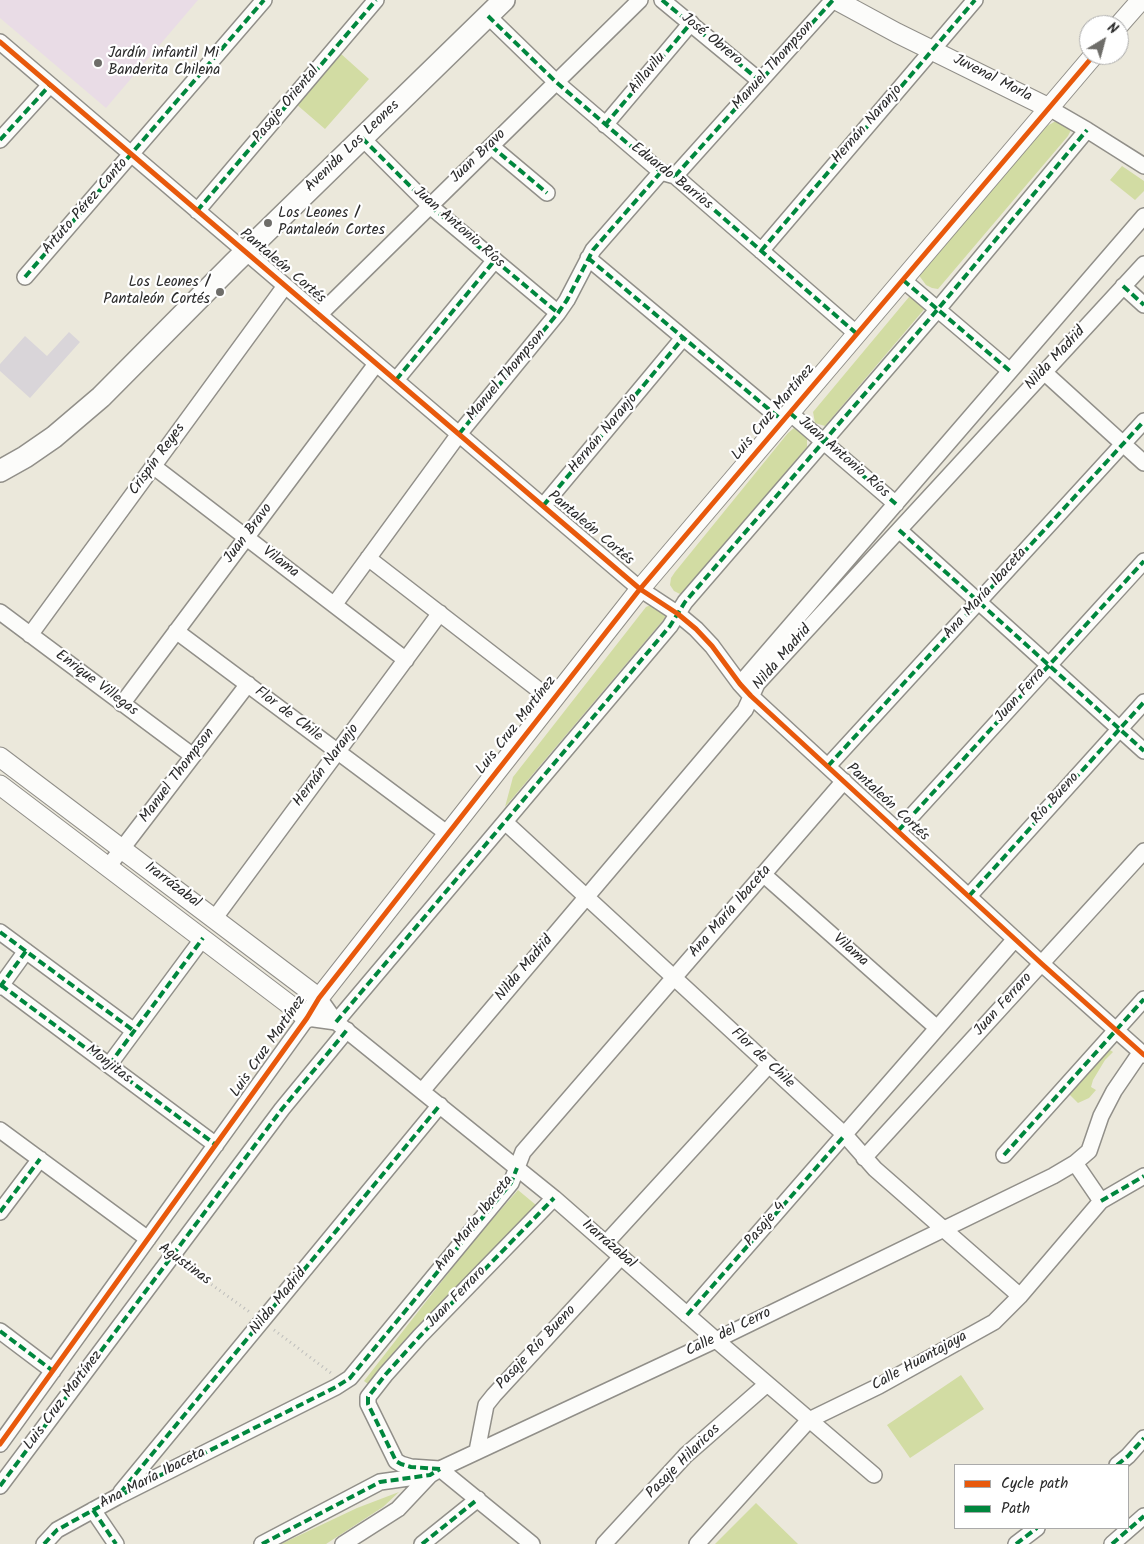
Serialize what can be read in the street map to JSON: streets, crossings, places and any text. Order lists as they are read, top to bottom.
{
  "streets": {
    "main road": ["Avenida Los Leones"],
    "street": [
      "José Obrero",
      "Manuel Thompson",
      "Aillavilu",
      "Juvenal Morla",
      "Pasaje Oriental",
      "Hernán Naranjo",
      "Juan Bravo",
      "Eduardo Barrios",
      "Artuto Pérez Canto",
      "Juan Antonio Ríos",
      "Pantaleón Cortés",
      "Nilda Madrid",
      "Luis Cruz Martínez",
      "Crispín Reyes",
      "Vilama",
      "Ana María Ibaceta",
      "Enrique Villegas",
      "Juan Ferra",
      "Flor de Chile",
      "Río Bueno",
      "Irarrázabal",
      "Juan Ferraro",
      "Monjitas",
      "Pasaje 4",
      "Agustinas",
      "Calle del Cerro",
      "Pasaje Río Bueno",
      "Calle Huantajaya",
      "Pasaje Hilaricos"
    ]
  },
  "crossings": [
    ["José Obrero", "Manuel Thompson"],
    ["José Obrero", "Aillavilu"],
    ["Manuel Thompson", "Juvenal Morla"],
    ["Manuel Thompson", "Eduardo Barrios"],
    ["Manuel Thompson", "Juan Antonio Ríos"],
    ["Manuel Thompson", "Pantaleón Cortés"],
    ["Manuel Thompson", "Vilama"],
    ["Manuel Thompson", "Enrique Villegas"],
    ["Manuel Thompson", "Flor de Chile"],
    ["Manuel Thompson", "Irarrázabal"],
    ["Aillavilu", "Eduardo Barrios"],
    ["Juvenal Morla", "Hernán Naranjo"],
    ["Juvenal Morla", "Luis Cruz Martínez"],
    ["Pasaje Oriental", "Pantaleón Cortés"],
    ["Hernán Naranjo", "Eduardo Barrios"],
    ["Hernán Naranjo", "Juan Antonio Ríos"],
    ["Hernán Naranjo", "Pantaleón Cortés"],
    ["Hernán Naranjo", "Vilama"],
    ["Hernán Naranjo", "Flor de Chile"],
    ["Hernán Naranjo", "Irarrázabal"],
    ["Avenida Los Leones", "Eduardo Barrios"],
    ["Avenida Los Leones", "Juan Antonio Ríos"],
    ["Avenida Los Leones", "Pantaleón Cortés"],
    ["Juan Bravo", "Eduardo Barrios"],
    ["Juan Bravo", "Juan Antonio Ríos"],
    ["Juan Bravo", "Pantaleón Cortés"],
    ["Juan Bravo", "Vilama"],
    ["Juan Bravo", "Enrique Villegas"],
    ["Juan Bravo", "Flor de Chile"],
    ["Eduardo Barrios", "Luis Cruz Martínez"],
    ["Artuto Pérez Canto", "Pantaleón Cortés"],
    ["Juan Antonio Ríos", "Nilda Madrid"],
    ["Juan Antonio Ríos", "Luis Cruz Martínez"],
    ["Pantaleón Cortés", "Nilda Madrid"],
    ["Pantaleón Cortés", "Luis Cruz Martínez"],
    ["Pantaleón Cortés", "Crispín Reyes"],
    ["Pantaleón Cortés", "Ana María Ibaceta"],
    ["Pantaleón Cortés", "Juan Ferra"],
    ["Pantaleón Cortés", "Río Bueno"],
    ["Pantaleón Cortés", "Juan Ferraro"],
    ["Pantaleón Cortés", "Calle del Cerro"],
    ["Nilda Madrid", "Ana María Ibaceta"],
    ["Nilda Madrid", "Flor de Chile"],
    ["Nilda Madrid", "Irarrázabal"],
    ["Nilda Madrid", "Agustinas"],
    ["Luis Cruz Martínez", "Flor de Chile"],
    ["Luis Cruz Martínez", "Irarrázabal"],
    ["Luis Cruz Martínez", "Monjitas"],
    ["Luis Cruz Martínez", "Agustinas"],
    ["Crispín Reyes", "Vilama"],
    ["Crispín Reyes", "Enrique Villegas"],
    ["Vilama", "Ana María Ibaceta"],
    ["Ana María Ibaceta", "Flor de Chile"],
    ["Ana María Ibaceta", "Irarrázabal"],
    ["Ana María Ibaceta", "Agustinas"],
    ["Flor de Chile", "Juan Ferraro"],
    ["Flor de Chile", "Pasaje 4"],
    ["Flor de Chile", "Calle del Cerro"],
    ["Flor de Chile", "Calle Huantajaya"],
    ["Irarrázabal", "Juan Ferraro"],
    ["Irarrázabal", "Pasaje 4"],
    ["Irarrázabal", "Calle del Cerro"],
    ["Irarrázabal", "Pasaje Río Bueno"],
    ["Irarrázabal", "Calle Huantajaya"],
    ["Irarrázabal", "Pasaje Hilaricos"],
    ["Juan Ferraro", "Calle del Cerro"],
    ["Calle del Cerro", "Pasaje Río Bueno"]
  ],
  "places": ["Jardín infantil Mi Banderita Chilena", "Los Leones / Pantaleón Cortes", "Los Leones / Pantaleón Cortés"],
  "legend": ["Cycle path", "Path"],
  "north": "top right"
}
